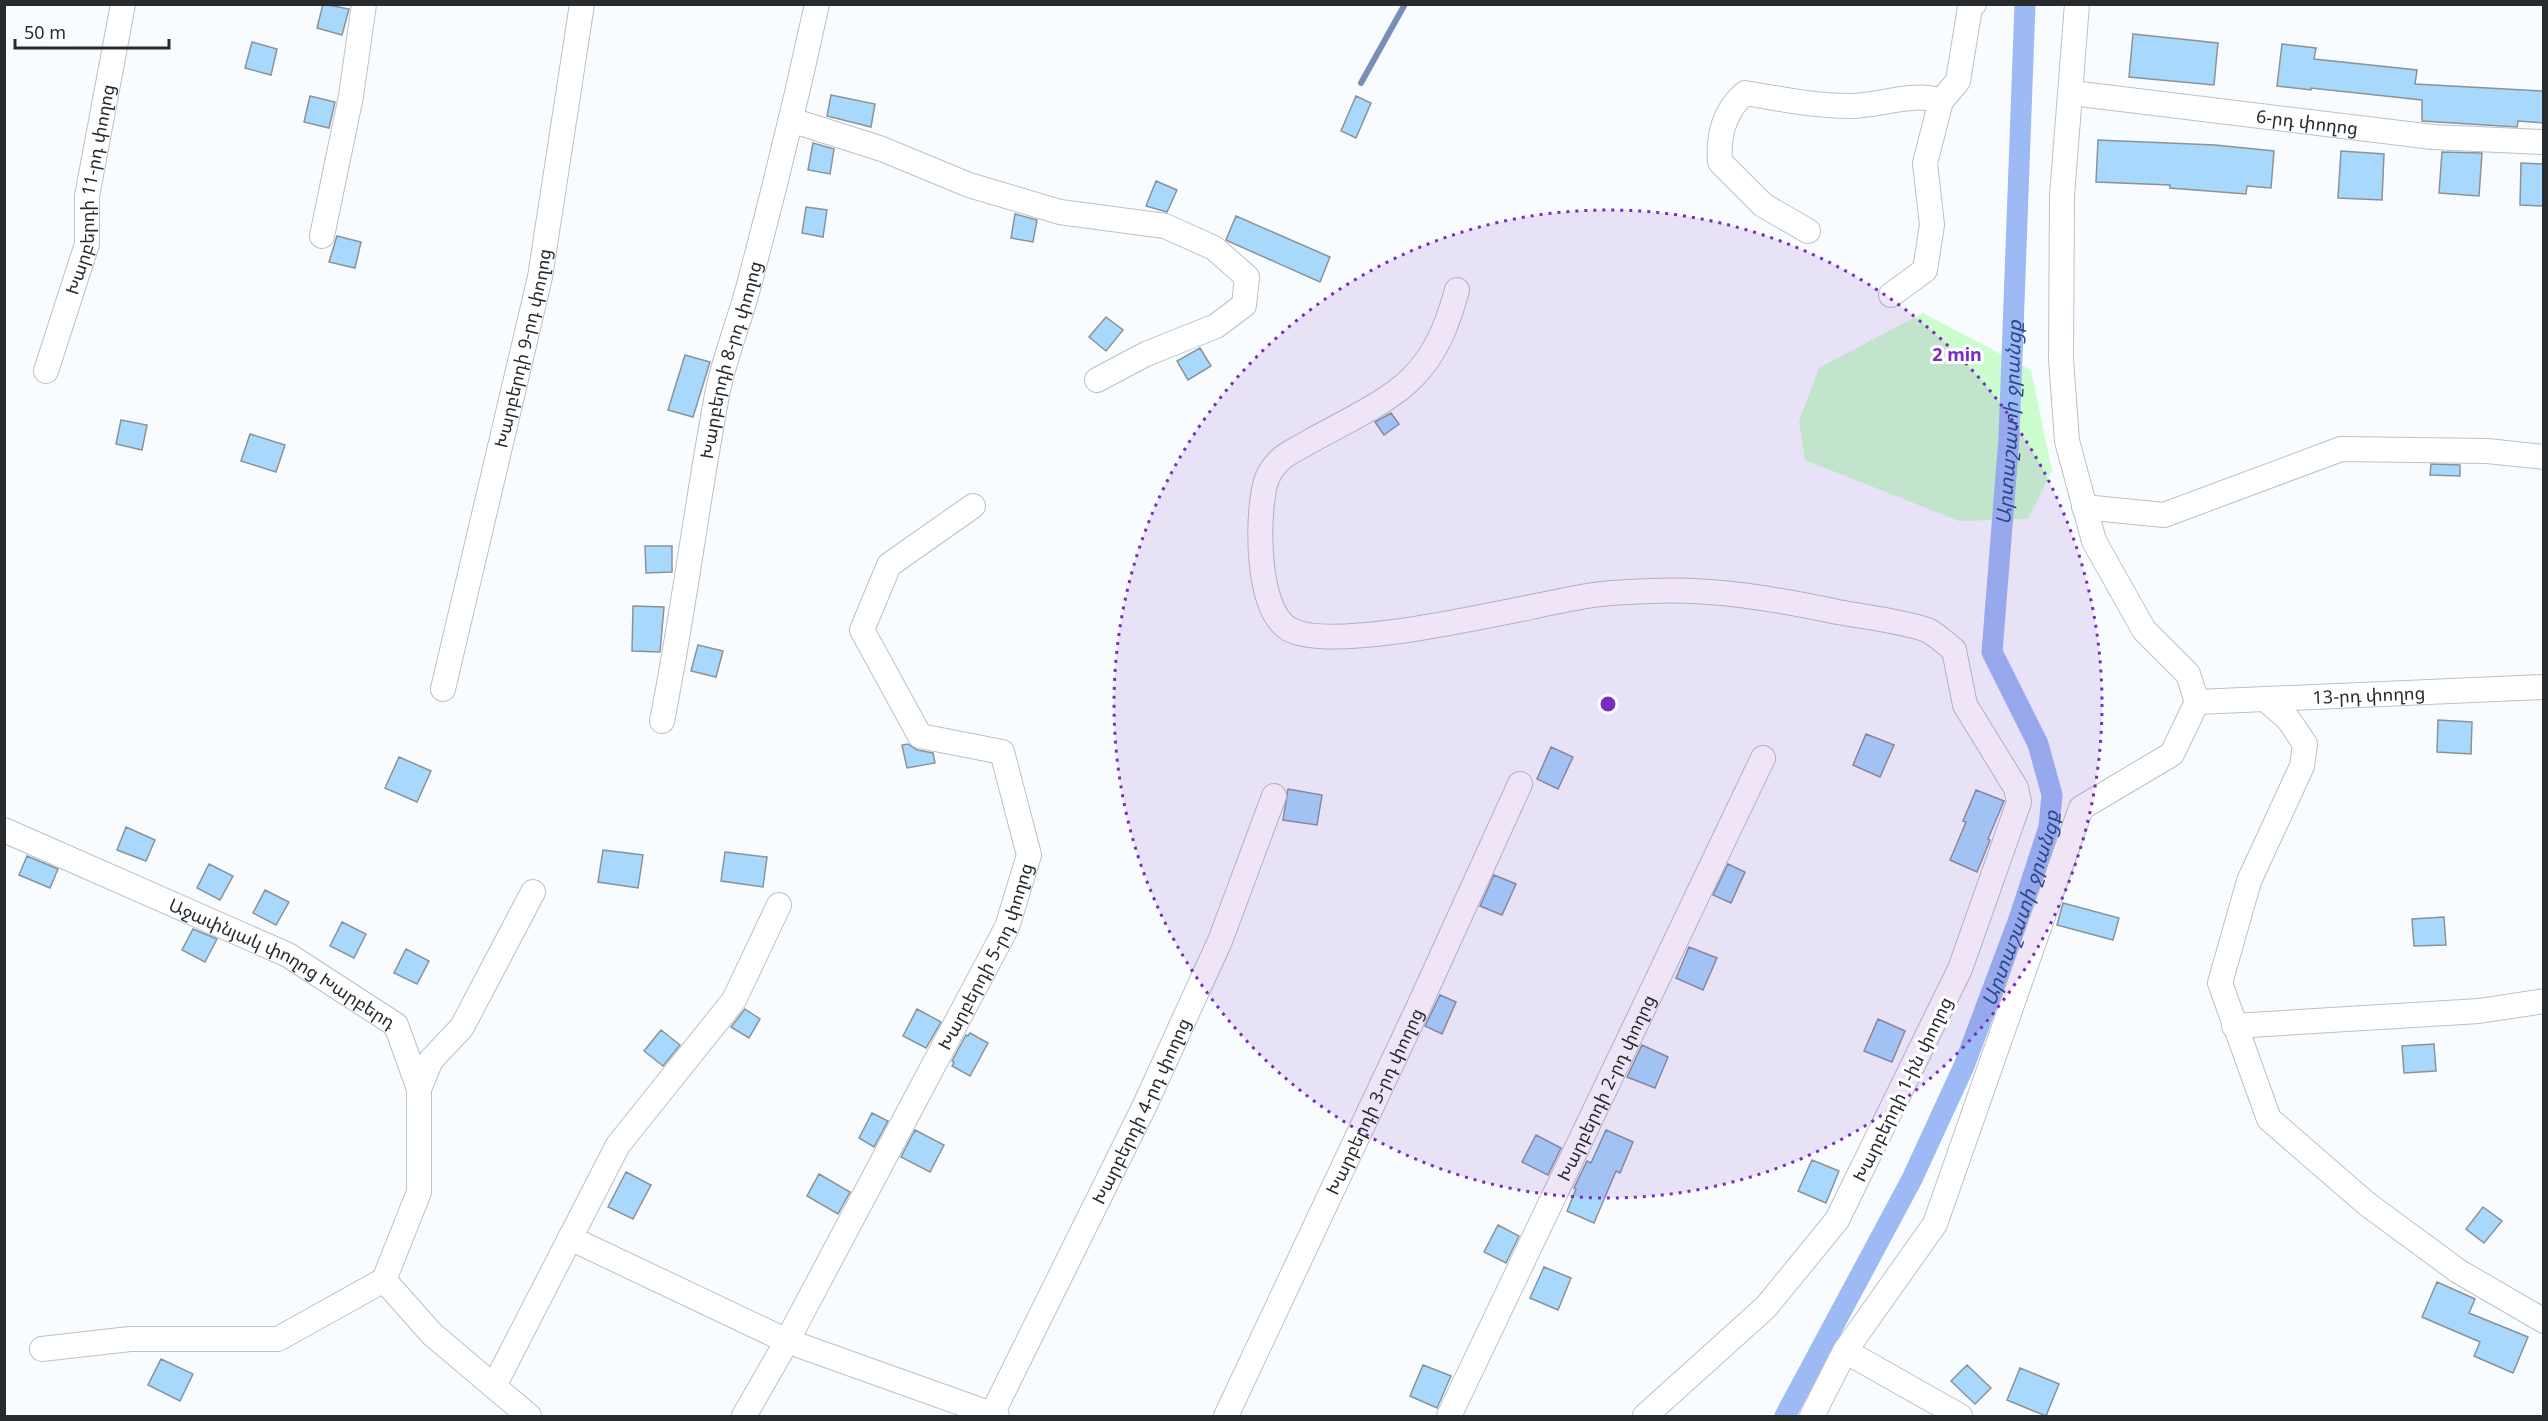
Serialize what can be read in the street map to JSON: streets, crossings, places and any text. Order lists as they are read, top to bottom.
{
  "streets": {
    "street": [
      "6-րդ փողոց",
      "Խարբերդի 11-րդ փողոց",
      "Խարբերդի 9-րդ փողոց",
      "Խարբերդի 8-րդ փողոց",
      "13-րդ փողոց",
      "Խարբերդի 5-րդ փողոց",
      "Աջափնյակ փողոց Խարբերդ",
      "Խարբերդի 2-րդ փողոց",
      "Խարբերդի 1-ին փողոց",
      "Խարբերդի 3-րդ փողոց",
      "Խարբերդի 4-րդ փողոց"
    ]
  },
  "water": ["Արտաշատի ջրանցք"],
  "scale_bar": "50 m",
  "rings": ["2 min"]
}
